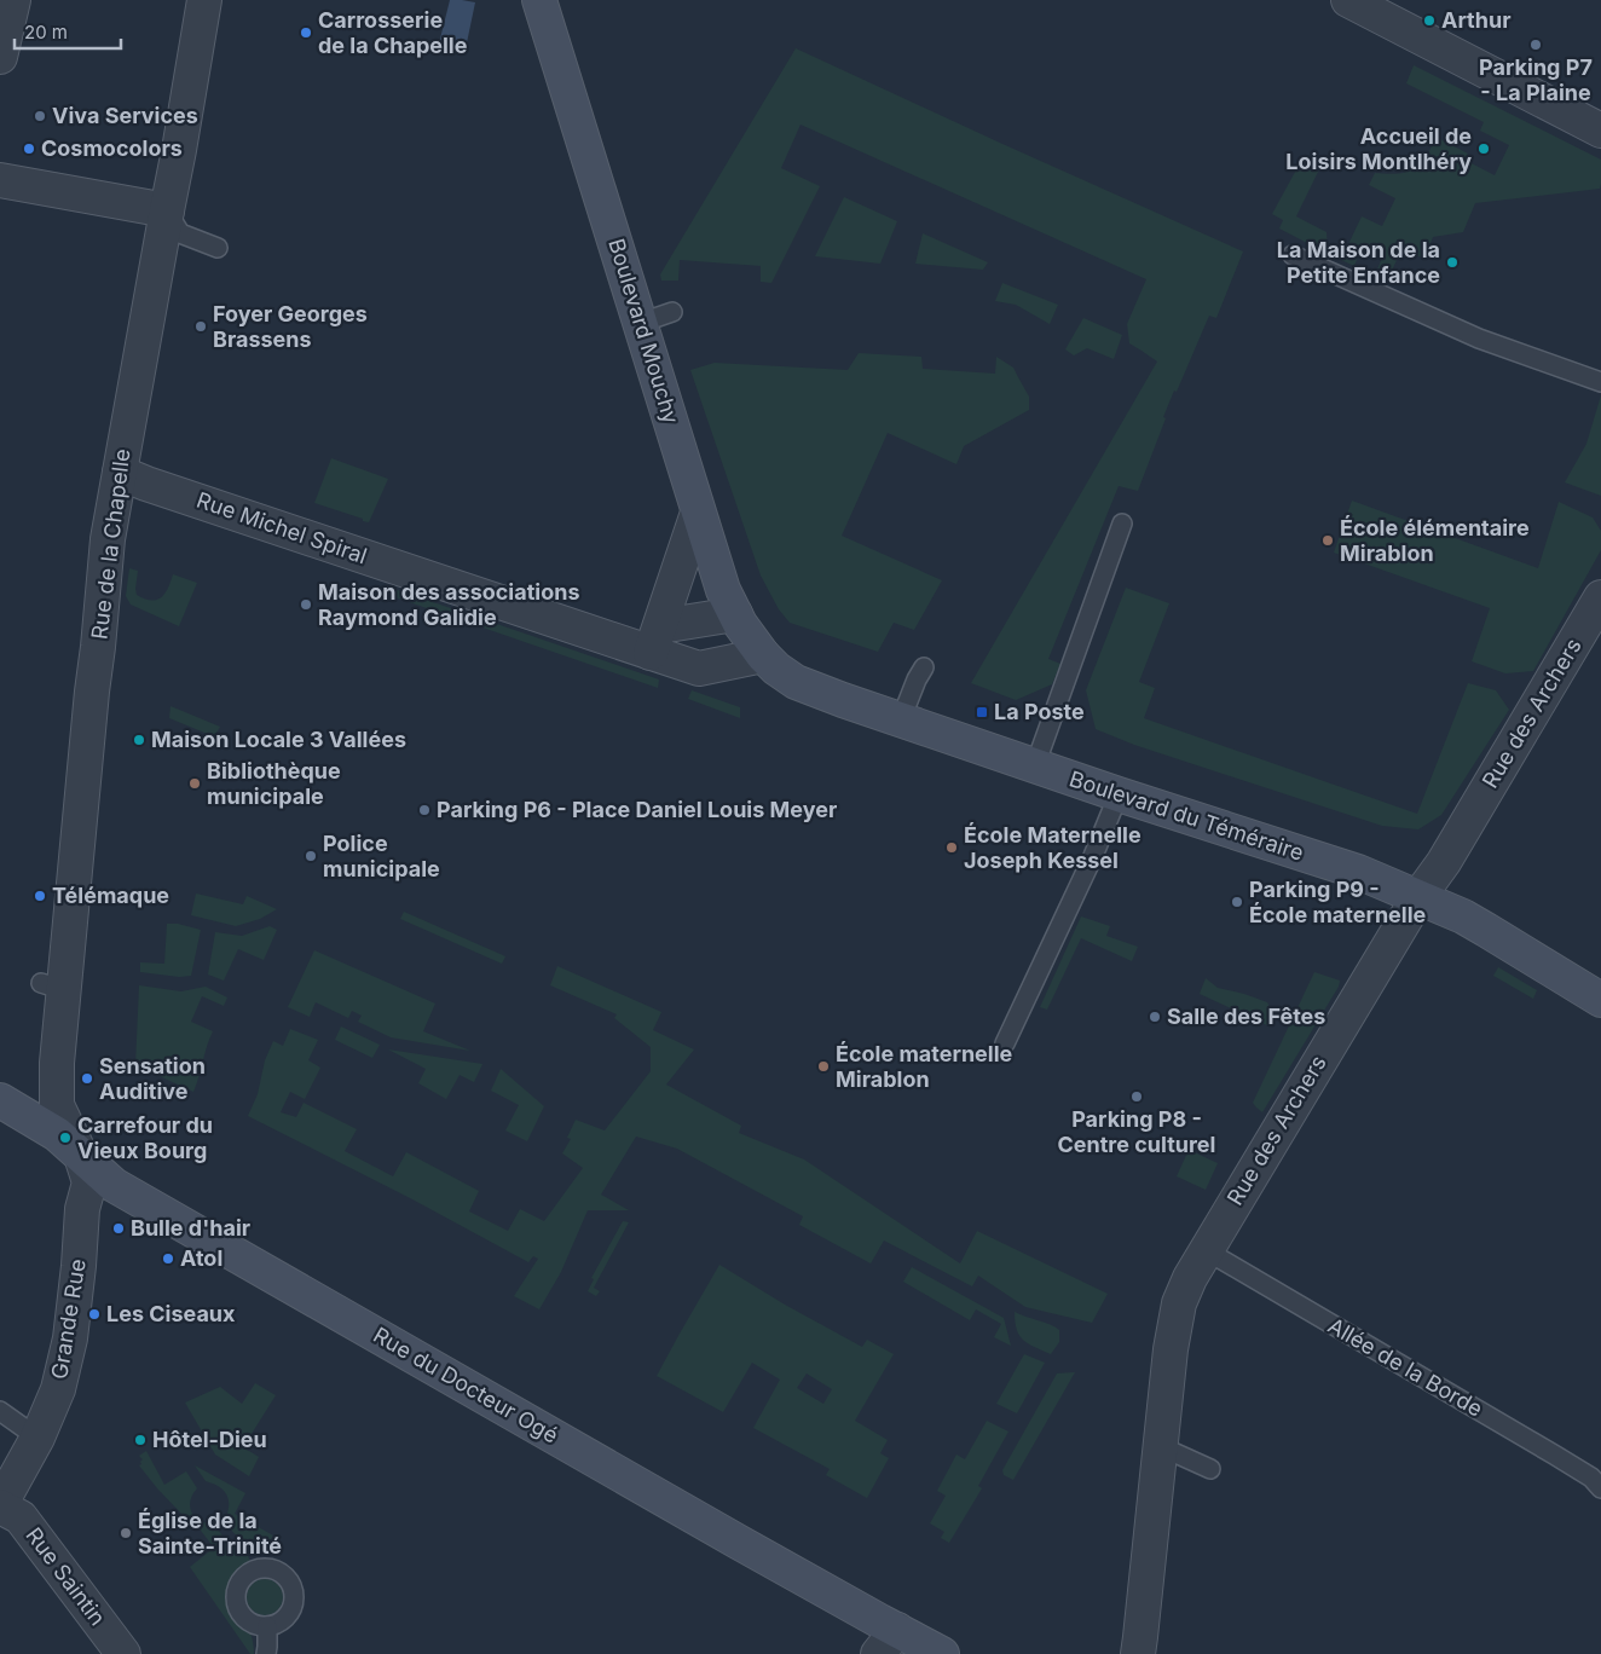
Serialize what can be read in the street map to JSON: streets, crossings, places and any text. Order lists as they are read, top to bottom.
{
  "streets": {
    "main road": ["Boulevard Mouchy", "Boulevard du Téméraire", "Rue du Docteur Ogé"],
    "street": [
      "Rue Michel Spiral",
      "Rue de la Chapelle",
      "Rue des Archers",
      "Grande Rue",
      "Rue Saintin"
    ],
    "lane": ["Allée de la Borde"]
  },
  "crossings": [
    ["Boulevard Mouchy", "Rue Michel Spiral"],
    ["Boulevard Mouchy", "Boulevard du Téméraire"],
    ["Rue Michel Spiral", "Rue de la Chapelle"],
    ["Rue Michel Spiral", "Boulevard du Téméraire"],
    ["Rue de la Chapelle", "Grande Rue"],
    ["Rue de la Chapelle", "Rue du Docteur Ogé"],
    ["Rue des Archers", "Boulevard du Téméraire"],
    ["Rue des Archers", "Allée de la Borde"],
    ["Grande Rue", "Rue du Docteur Ogé"],
    ["Grande Rue", "Rue Saintin"]
  ],
  "places": {
    "other": [
      "Arthur",
      "Carrosserie de la Chapelle",
      "Parking P7 - La Plaine",
      "Viva Services",
      "Cosmocolors",
      "Accueil de Loisirs Montlhéry",
      "La Maison de la Petite Enfance",
      "Foyer Georges Brassens",
      "École élémentaire Mirablon",
      "Maison des associations Raymond Galidie",
      "Maison Locale 3 Vallées",
      "Bibliothèque municipale",
      "Parking P6 - Place Daniel Louis Meyer",
      "École Maternelle Joseph Kessel",
      "Police municipale",
      "Télémaque",
      "Parking P9 - École maternelle",
      "Salle des Fêtes",
      "École maternelle Mirablon",
      "Sensation Auditive",
      "Parking P8 - Centre culturel",
      "Carrefour du Vieux Bourg",
      "Bulle d'hair",
      "Atol",
      "Les Ciseaux",
      "Hôtel-Dieu",
      "Église de la Sainte-Trinité"
    ],
    "transit": ["La Poste"]
  },
  "scale_bar": "20 m"
}
